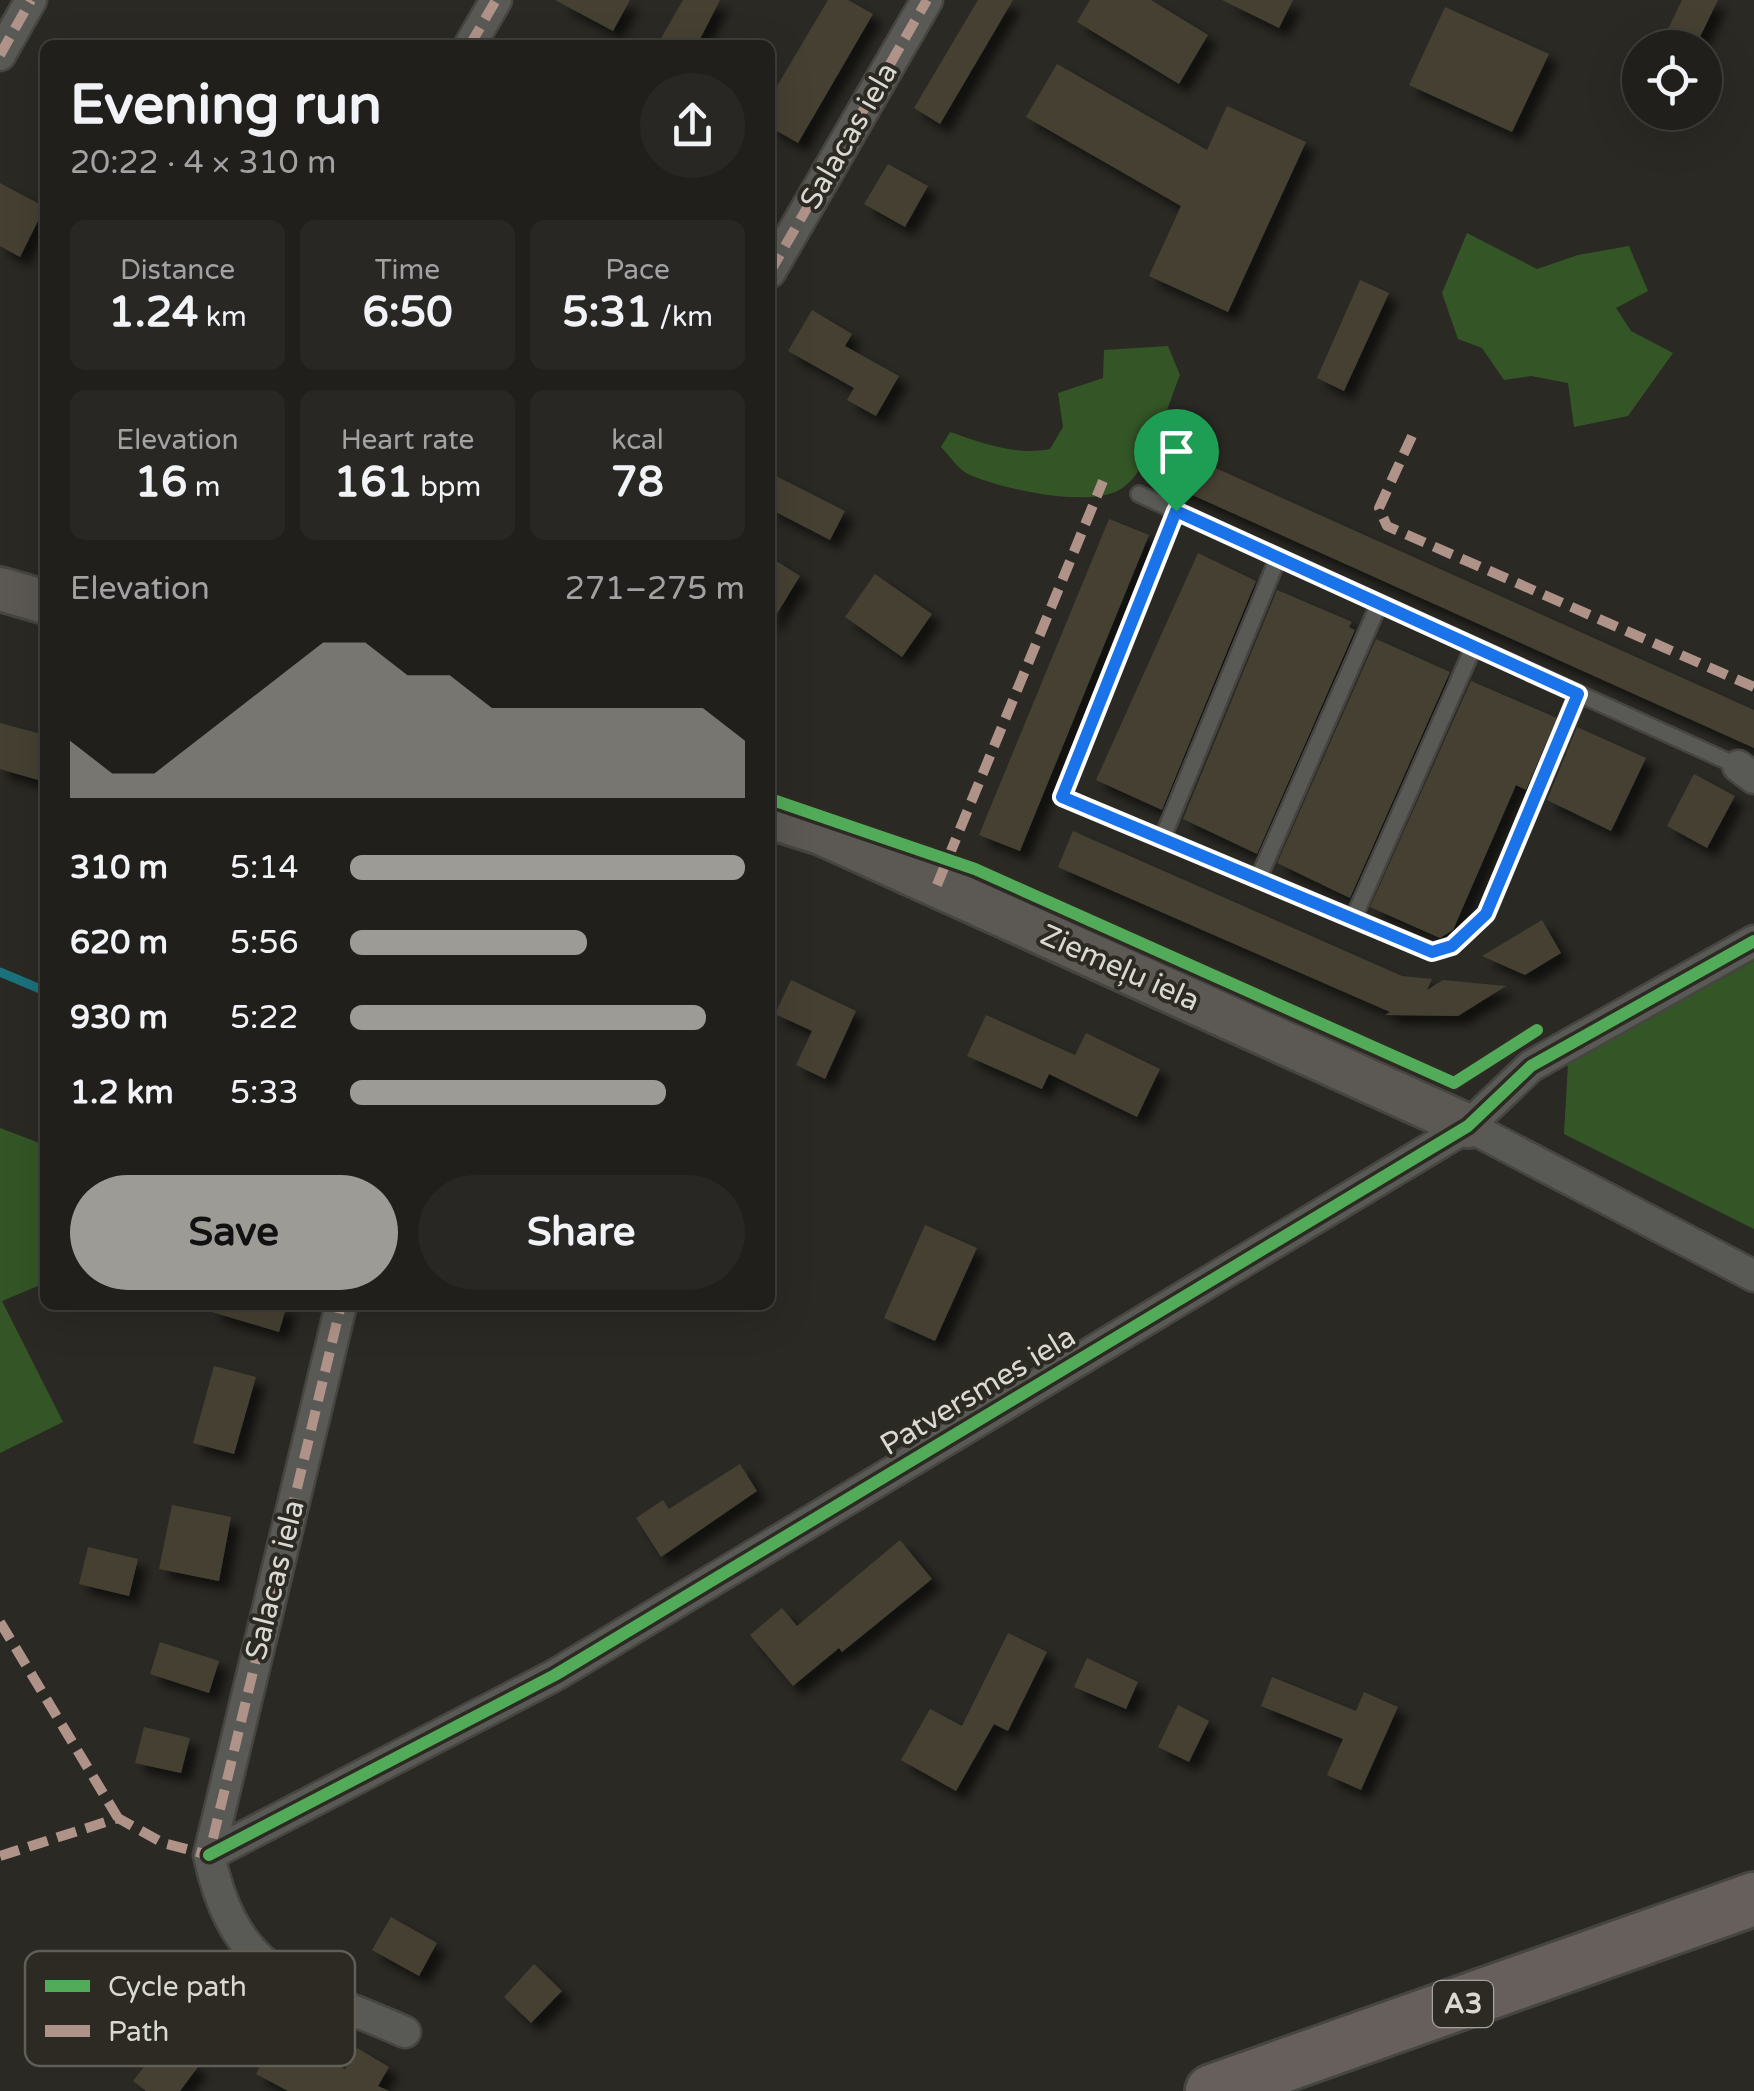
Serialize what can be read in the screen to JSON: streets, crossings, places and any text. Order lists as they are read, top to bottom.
{
  "streets": {
    "highway": ["A3"],
    "street": ["Salacas iela", "Ziemeļu iela", "Patversmes iela"]
  },
  "crossings": [
    ["Salacas iela", "Patversmes iela"],
    ["Ziemeļu iela", "Patversmes iela"]
  ],
  "legend": ["Cycle path", "Path"],
  "page": {
    "heading": ["Evening run", "20:22 · 4 × 310 m"],
    "stats": [
      ["Distance", "1.24 km"],
      ["Time", "6:50"],
      ["Pace", "5:31 /km"],
      ["Elevation", "16 m"],
      ["Heart rate", "161 bpm"],
      ["kcal", "78"]
    ],
    "chart": ["Elevation", "271–275 m"],
    "list": [
      {
        "name": "310 m",
        "note": "5:14"
      },
      {
        "name": "620 m",
        "note": "5:56"
      },
      {
        "name": "930 m",
        "note": "5:22"
      },
      {
        "name": "1.2 km",
        "note": "5:33"
      }
    ],
    "buttons": ["Save", "Share"]
  }
}
